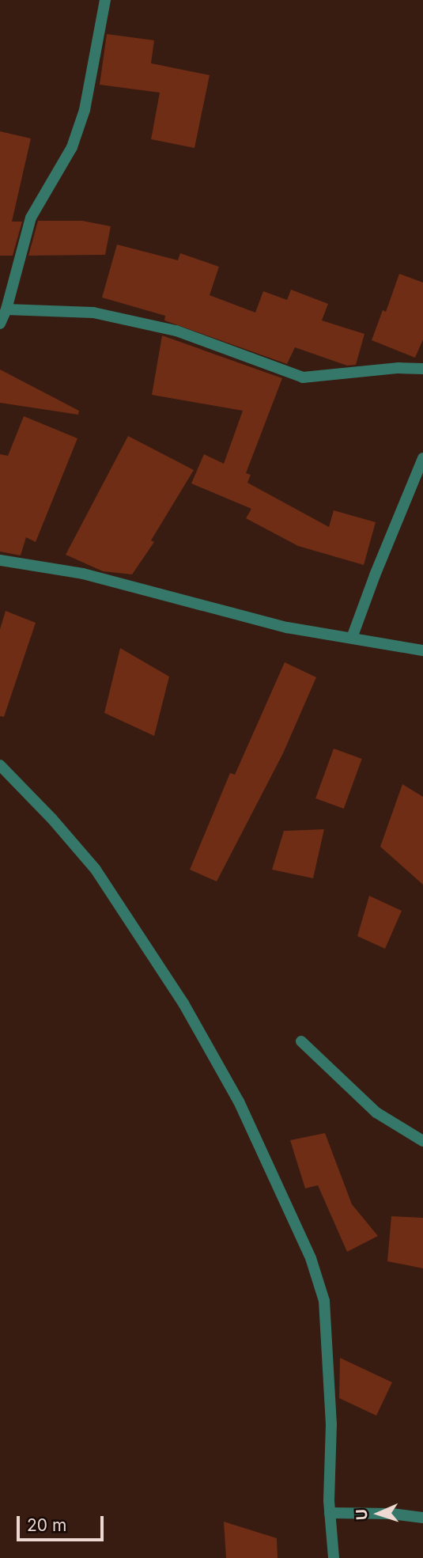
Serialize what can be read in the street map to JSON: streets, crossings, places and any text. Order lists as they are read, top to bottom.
{
  "scale_bar": "20 m",
  "north": "left"
}
